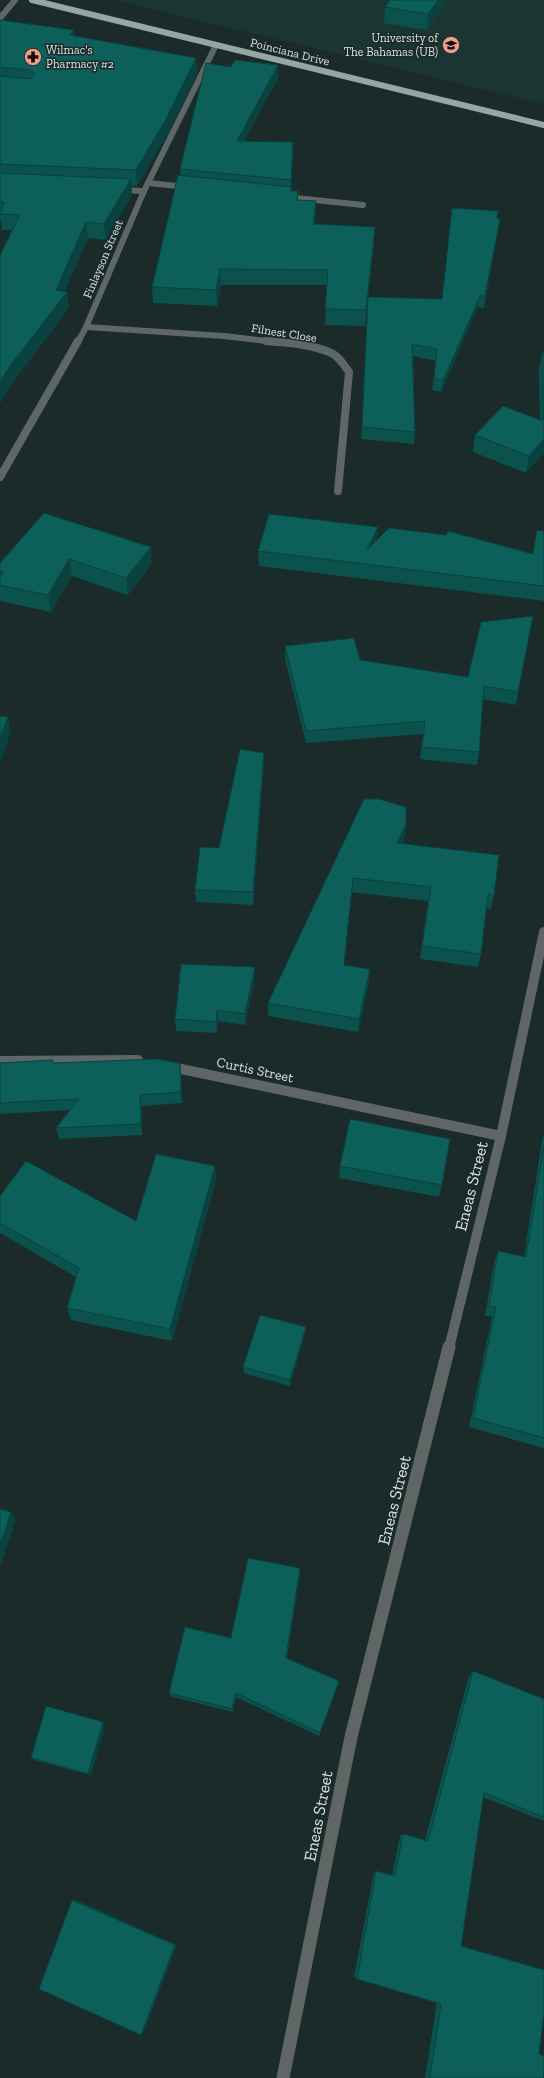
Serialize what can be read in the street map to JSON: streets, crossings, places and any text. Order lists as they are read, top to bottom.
{
  "streets": {
    "main road": ["Poinciana Drive"],
    "street": [
      "Finlayson Street",
      "Filnest Close",
      "Curtis Street",
      "Eneas Street"
    ]
  },
  "crossings": [
    ["Poinciana Drive", "Finlayson Street"],
    ["Finlayson Street", "Filnest Close"],
    ["Curtis Street", "Eneas Street"]
  ],
  "places": {
    "school or university": ["University of The Bahamas (UB)"],
    "pharmacy": ["Wilmac's Pharmacy #2"]
  }
}
